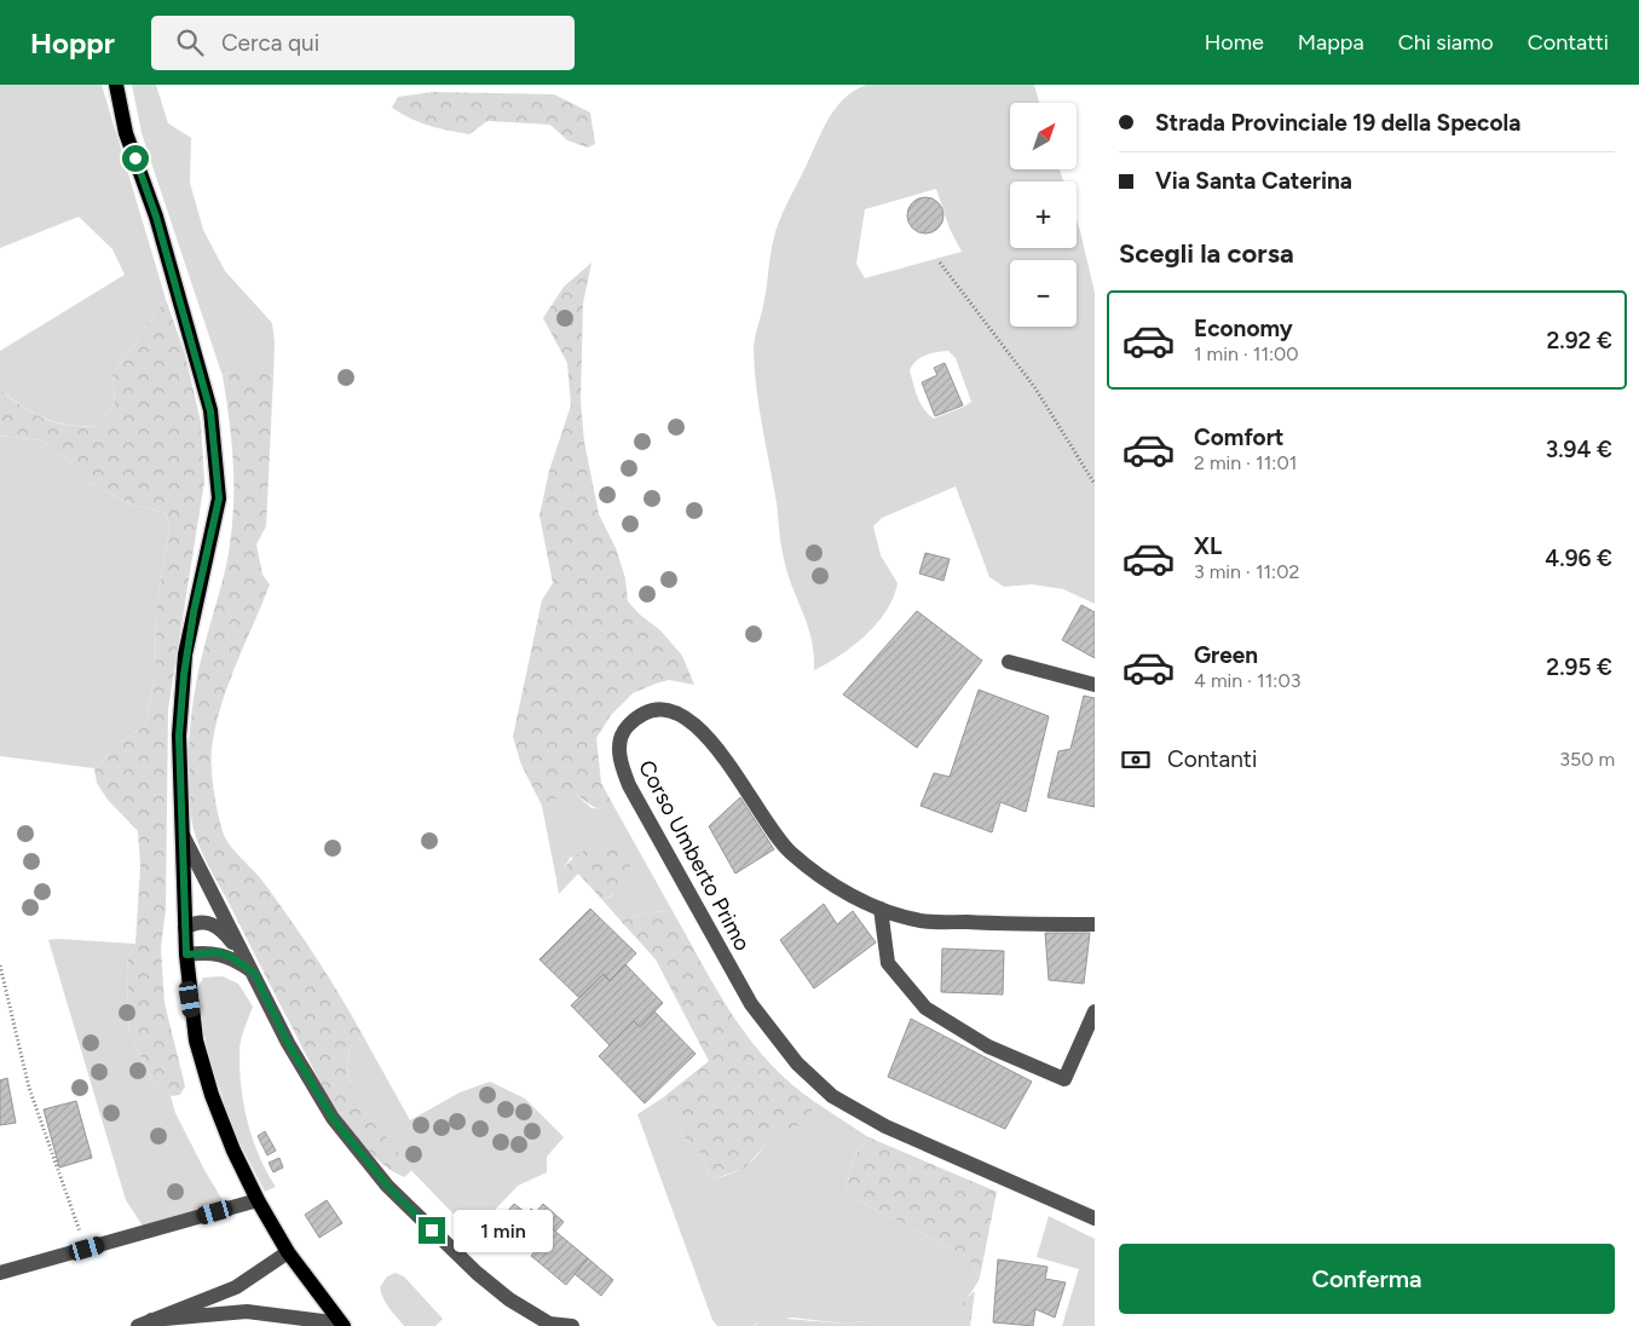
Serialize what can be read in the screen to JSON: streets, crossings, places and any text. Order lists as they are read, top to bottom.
{
  "streets": {
    "street": ["Corso Umberto Primo"]
  },
  "north": "top right",
  "page": {
    "header": "Hoppr",
    "search": "Cerca qui",
    "nav": [
      "Home",
      "Mappa",
      "Chi siamo",
      "Contatti"
    ],
    "banner": ["Strada Provinciale 19 della Specola", "Via Santa Caterina"],
    "map_buttons": ["+", "−"],
    "heading": "Scegli la corsa",
    "list": [
      {
        "name": "Economy",
        "note": "1 min · 11:00",
        "value": "2.92 €"
      },
      {
        "name": "Comfort",
        "note": "2 min · 11:01",
        "value": "3.94 €"
      },
      {
        "name": "XL",
        "note": "3 min · 11:02",
        "value": "4.96 €"
      },
      {
        "name": "Green",
        "note": "4 min · 11:03",
        "value": "2.95 €"
      }
    ],
    "pay": ["Contanti", "350 m"],
    "bubble": "1 min",
    "buttons": "Conferma"
  }
}
